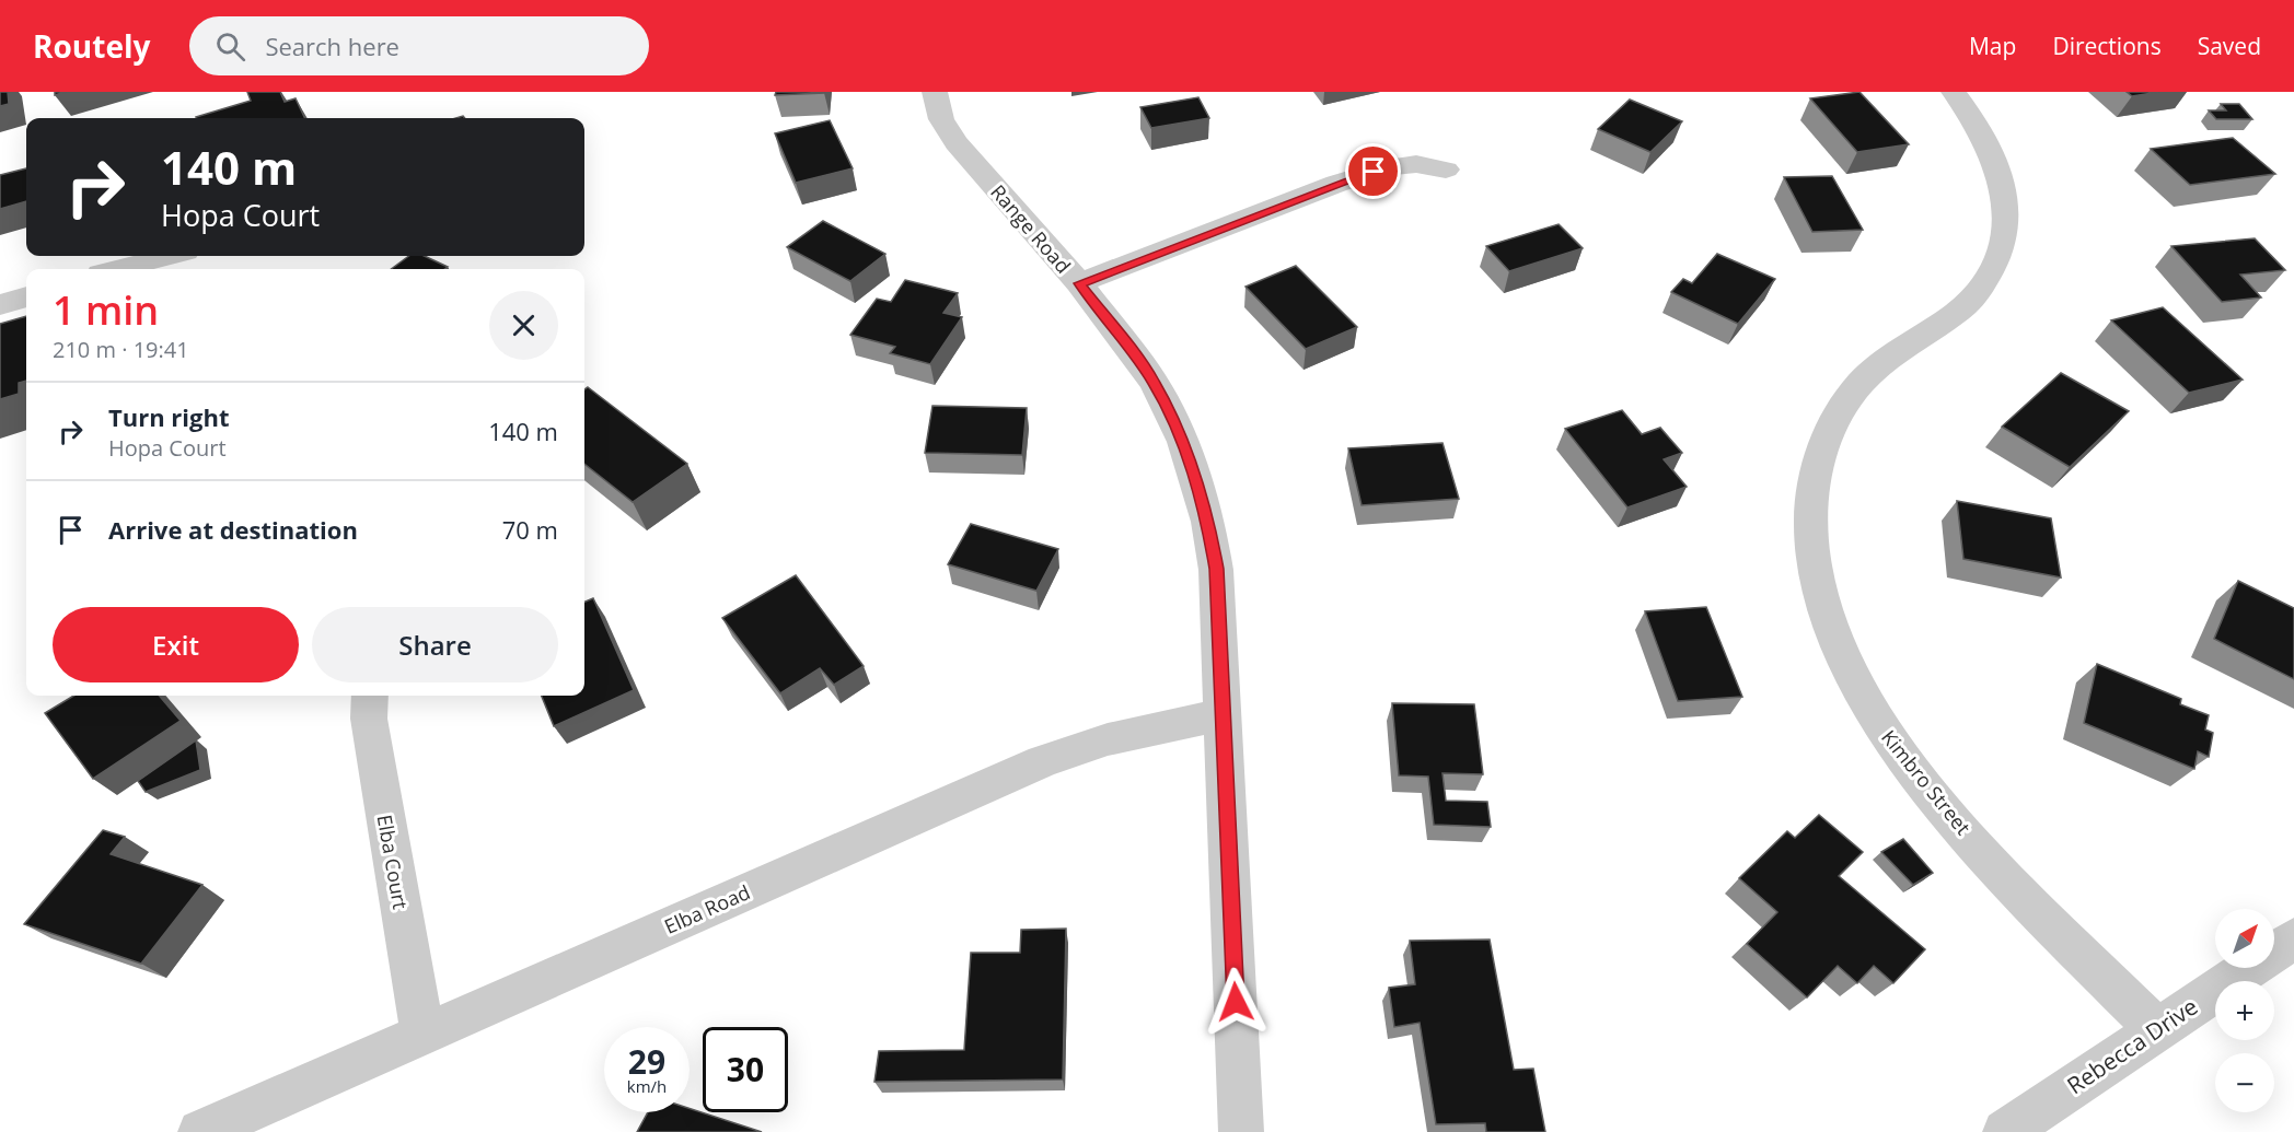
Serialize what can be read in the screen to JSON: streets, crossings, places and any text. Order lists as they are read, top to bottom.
{
  "streets": {
    "street": [
      "Range Road",
      "Kimbro Street",
      "Elba Court",
      "Elba Road",
      "Rebecca Drive"
    ]
  },
  "crossings": [
    ["Range Road", "Elba Road"],
    ["Kimbro Street", "Rebecca Drive"],
    ["Elba Court", "Elba Road"]
  ],
  "north": "top right",
  "page": {
    "header": "Routely",
    "search": "Search here",
    "nav": ["Map", "Directions", "Saved"],
    "turn": ["140 m", "Hopa Court"],
    "heading": ["1 min", "210 m · 19:41"],
    "list": [
      {
        "name": "Turn right",
        "note": "Hopa Court",
        "value": "140 m"
      },
      {
        "name": "Arrive at destination",
        "value": "70 m"
      }
    ],
    "buttons": ["Exit", "Share"],
    "map_buttons": ["+", "−"],
    "speed": "29 km/h",
    "limit": "30"
  }
}
